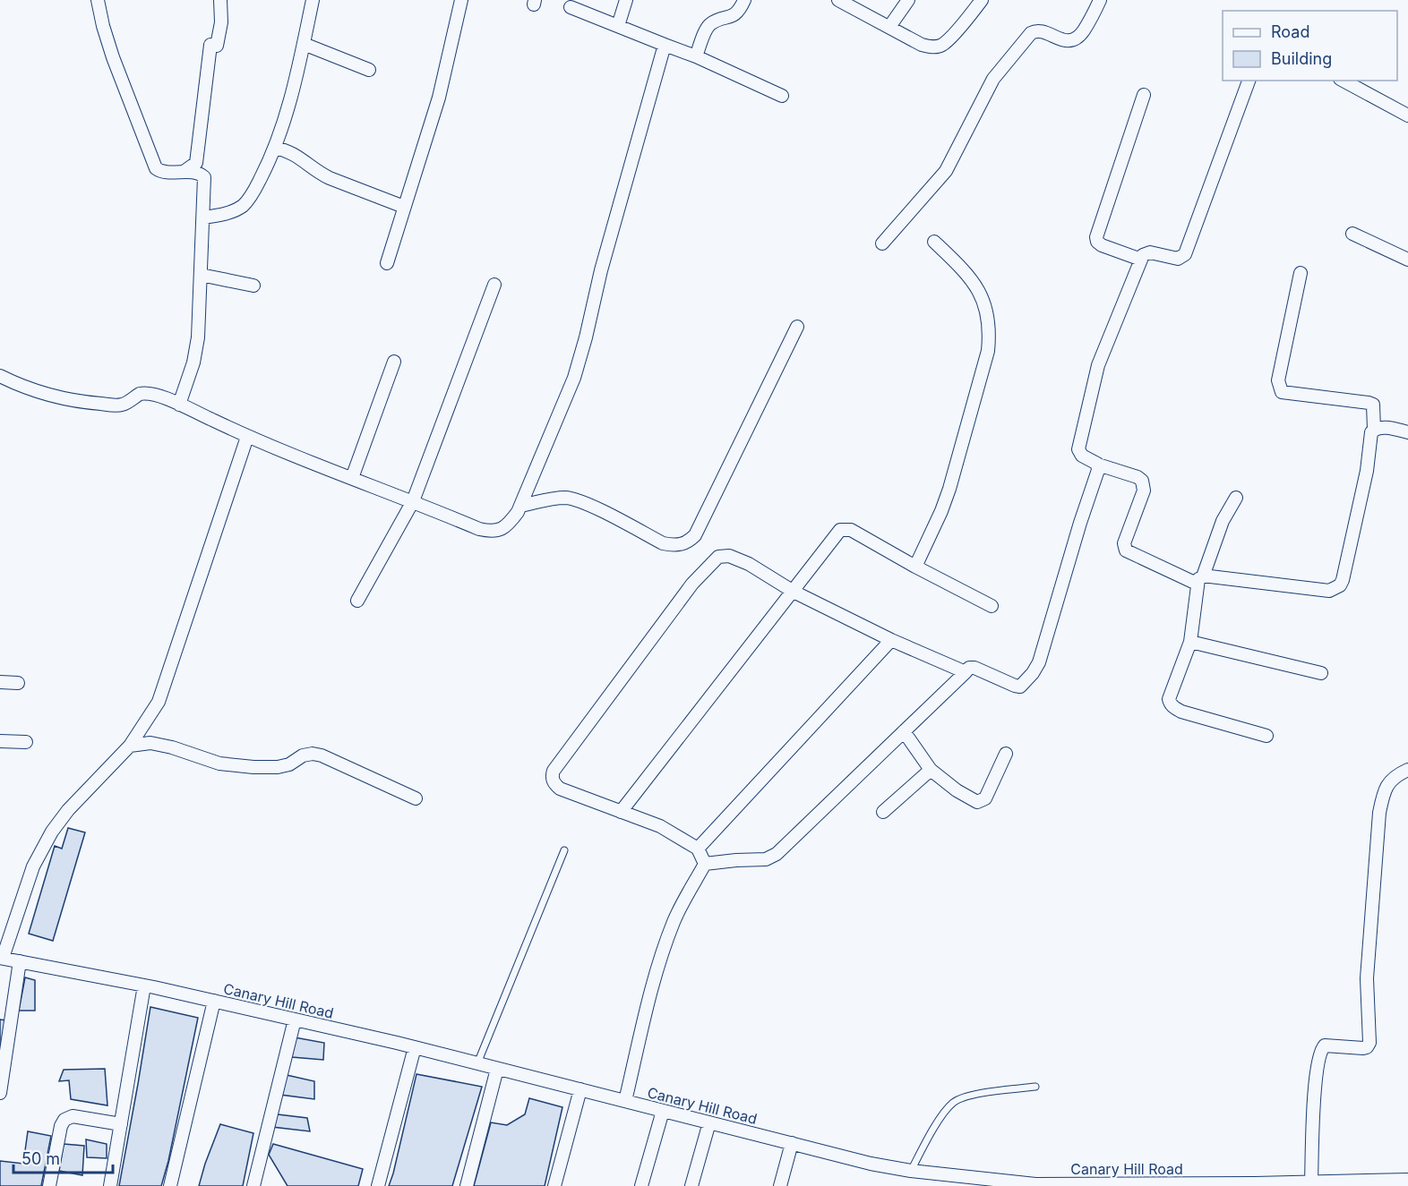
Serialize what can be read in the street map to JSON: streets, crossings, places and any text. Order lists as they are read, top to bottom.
{
  "streets": {
    "street": ["Canary Hill Road"]
  },
  "legend": ["Road", "Building"],
  "scale_bar": "50 m"
}
